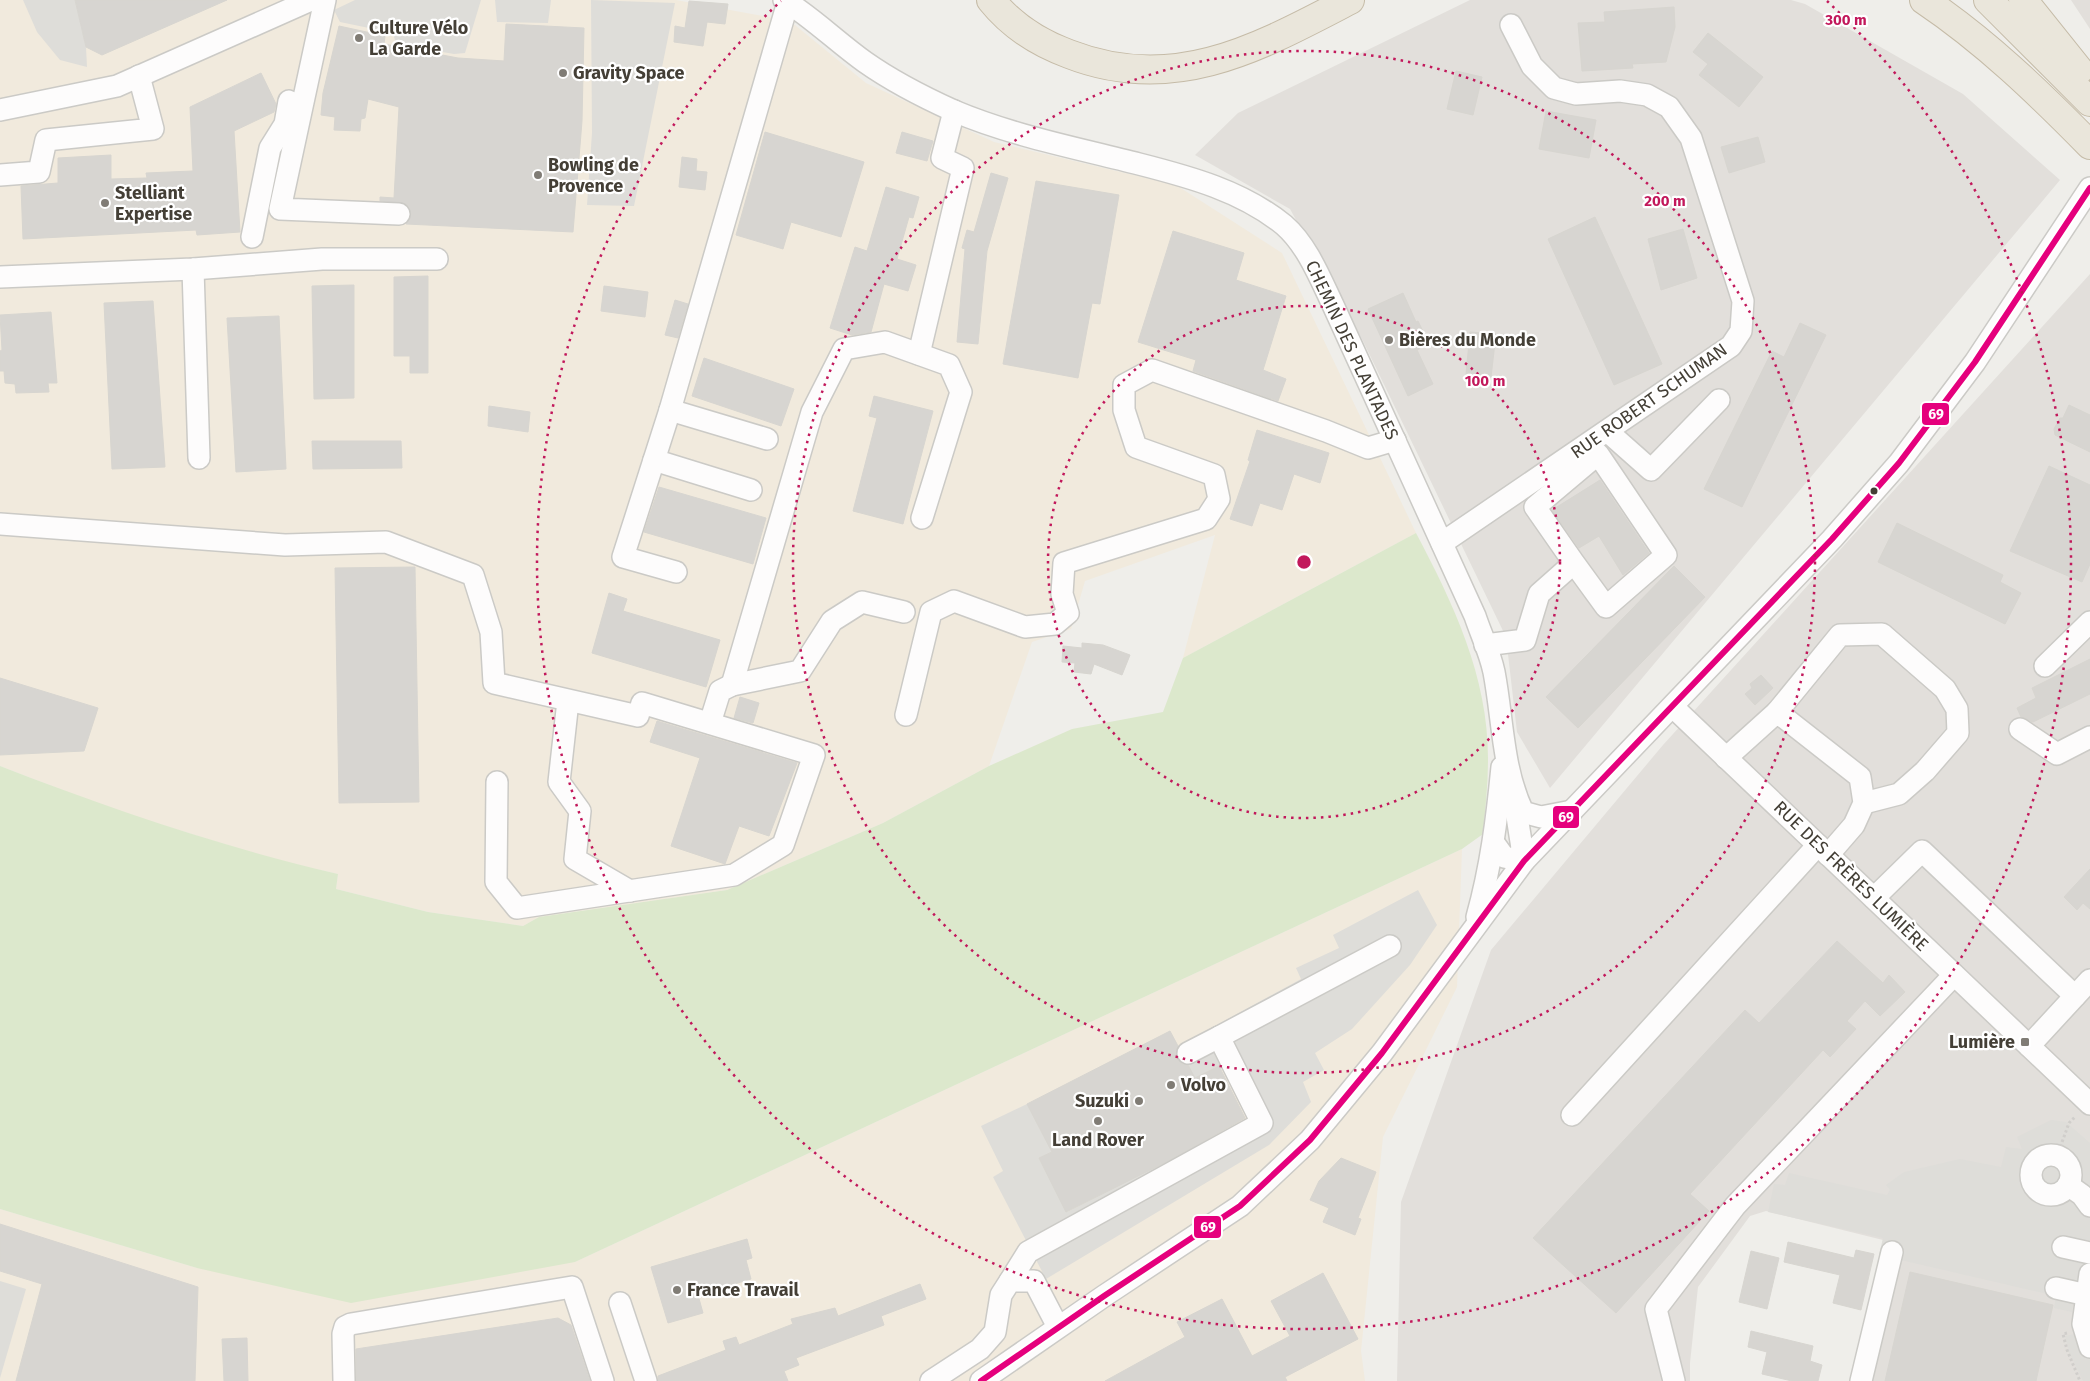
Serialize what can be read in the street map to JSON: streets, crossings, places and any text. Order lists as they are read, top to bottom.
{
  "streets": {
    "street": ["CHEMIN DES PLANTADES", "RUE ROBERT SCHUMAN", "RUE DES FRÈRES LUMIÈRE"]
  },
  "crossings": [
    ["CHEMIN DES PLANTADES", "RUE ROBERT SCHUMAN"]
  ],
  "places": {
    "other": [
      "Culture Vélo La Garde",
      "Gravity Space",
      "Bowling de Provence",
      "Stelliant Expertise",
      "Bières du Monde",
      "Volvo",
      "Suzuki",
      "Land Rover",
      "France Travail"
    ],
    "transit": ["Lumière"]
  },
  "lines": ["transit line 69"],
  "rings": ["300 m", "200 m", "100 m"]
}
